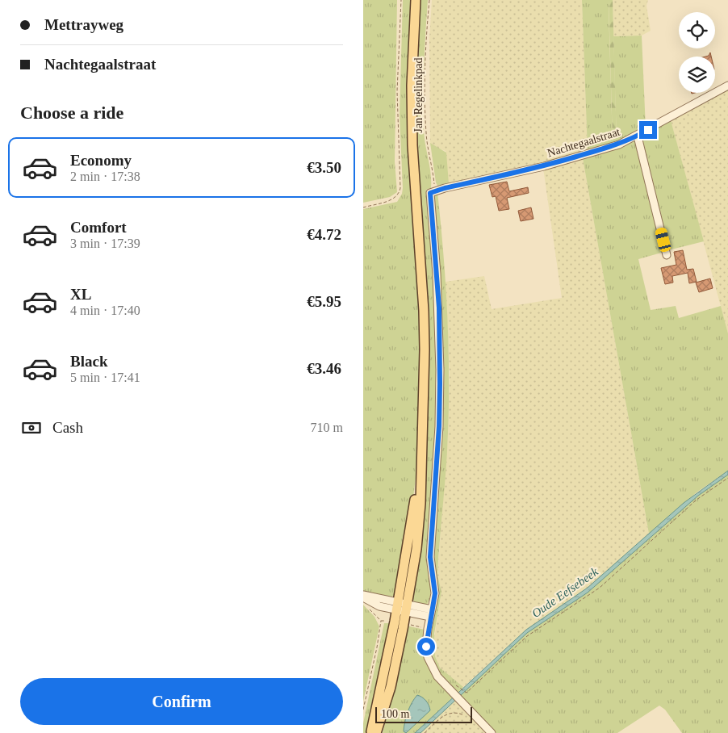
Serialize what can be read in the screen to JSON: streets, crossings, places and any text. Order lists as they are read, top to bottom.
{
  "streets": {
    "street": ["Nachtegaalstraat"],
    "path": ["Jan Regelinkpad"]
  },
  "crossings": [
    ["Jan Regelinkpad", "Nachtegaalstraat"]
  ],
  "water": ["Oude Eefsebeek"],
  "scale_bar": "100 m",
  "page": {
    "banner": ["Mettrayweg", "Nachtegaalstraat"],
    "heading": "Choose a ride",
    "list": [
      {
        "name": "Economy",
        "note": "2 min · 17:38",
        "value": "€3.50"
      },
      {
        "name": "Comfort",
        "note": "3 min · 17:39",
        "value": "€4.72"
      },
      {
        "name": "XL",
        "note": "4 min · 17:40",
        "value": "€5.95"
      },
      {
        "name": "Black",
        "note": "5 min · 17:41",
        "value": "€3.46"
      }
    ],
    "pay": ["Cash", "710 m"],
    "buttons": "Confirm",
    "scale": "100 m"
  }
}
